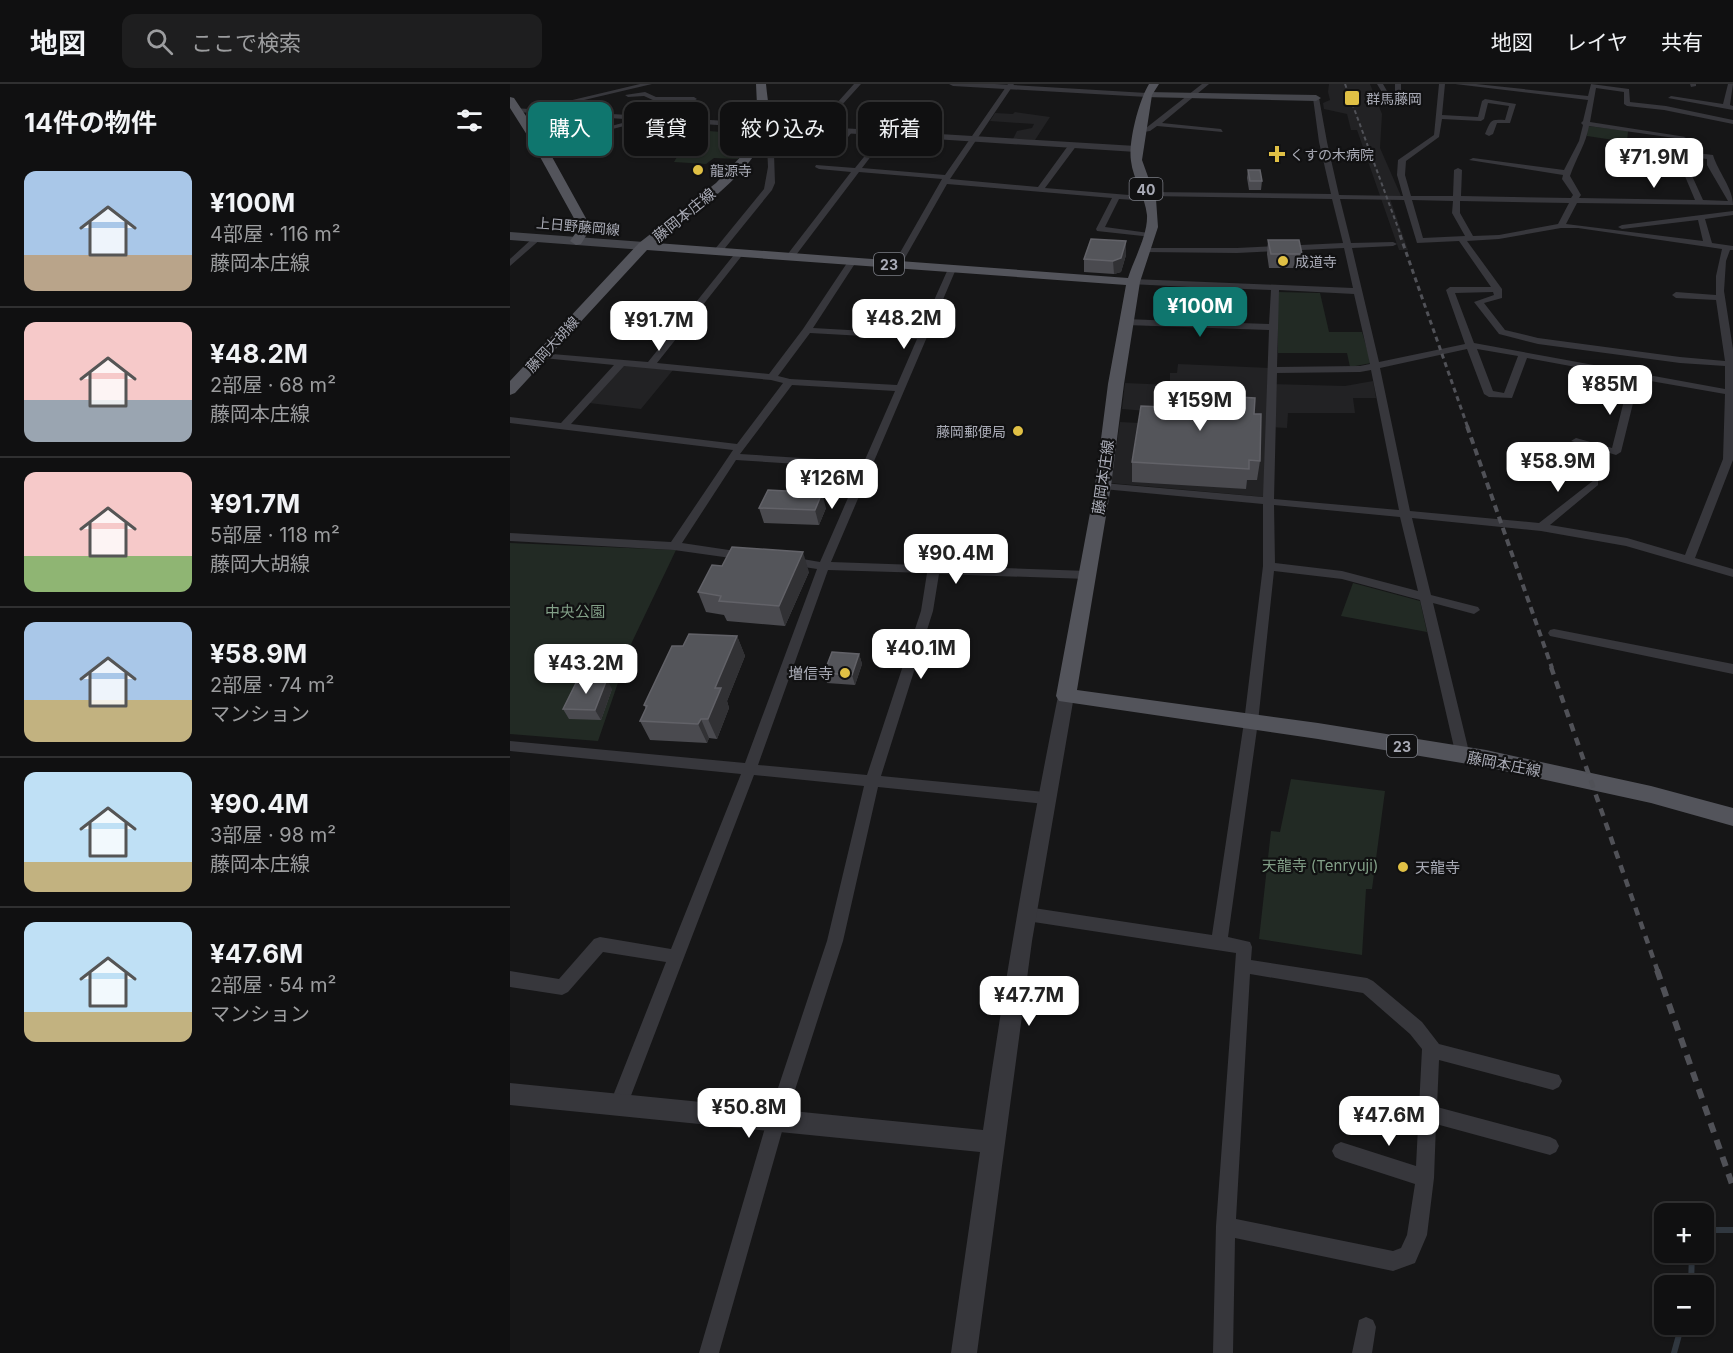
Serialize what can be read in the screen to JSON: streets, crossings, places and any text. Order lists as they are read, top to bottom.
{
  "streets": {
    "main road": [
      "40",
      "藤岡本庄線",
      "上日野藤岡線",
      "23",
      "藤岡大胡線"
    ]
  },
  "crossings": [
    ["40", "藤岡本庄線"],
    ["藤岡本庄線", "上日野藤岡線"],
    ["藤岡本庄線", "藤岡大胡線"],
    ["上日野藤岡線", "藤岡大胡線"]
  ],
  "parks": ["中央公園", "天龍寺 (Tenryuji)"],
  "places": {
    "transit": ["群馬藤岡"],
    "health": ["くすの木病院"],
    "other": [
      "龍源寺",
      "成道寺",
      "藤岡郵便局",
      "増信寺",
      "天龍寺"
    ]
  },
  "page": {
    "header": "地図",
    "search": "ここで検索",
    "nav": ["地図", "レイヤ", "共有"],
    "heading": "14件の物件",
    "chip": [
      "購入",
      "賃貸",
      "絞り込み",
      "新着"
    ],
    "price": [
      "¥71.9M",
      "¥100M",
      "¥48.2M",
      "¥91.7M",
      "¥85M",
      "¥159M",
      "¥58.9M",
      "¥126M",
      "¥90.4M",
      "¥40.1M",
      "¥43.2M",
      "¥47.7M",
      "¥50.8M",
      "¥47.6M"
    ],
    "list": [
      {
        "name": "¥100M",
        "note": "4部屋 · 116 m² · 藤岡本庄線"
      },
      {
        "name": "¥48.2M",
        "note": "2部屋 · 68 m² · 藤岡本庄線"
      },
      {
        "name": "¥91.7M",
        "note": "5部屋 · 118 m² · 藤岡大胡線"
      },
      {
        "name": "¥58.9M",
        "note": "2部屋 · 74 m² · マンション"
      },
      {
        "name": "¥90.4M",
        "note": "3部屋 · 98 m² · 藤岡本庄線"
      },
      {
        "name": "¥47.6M",
        "note": "2部屋 · 54 m² · マンション"
      }
    ],
    "map_buttons": ["+", "−"]
  }
}
